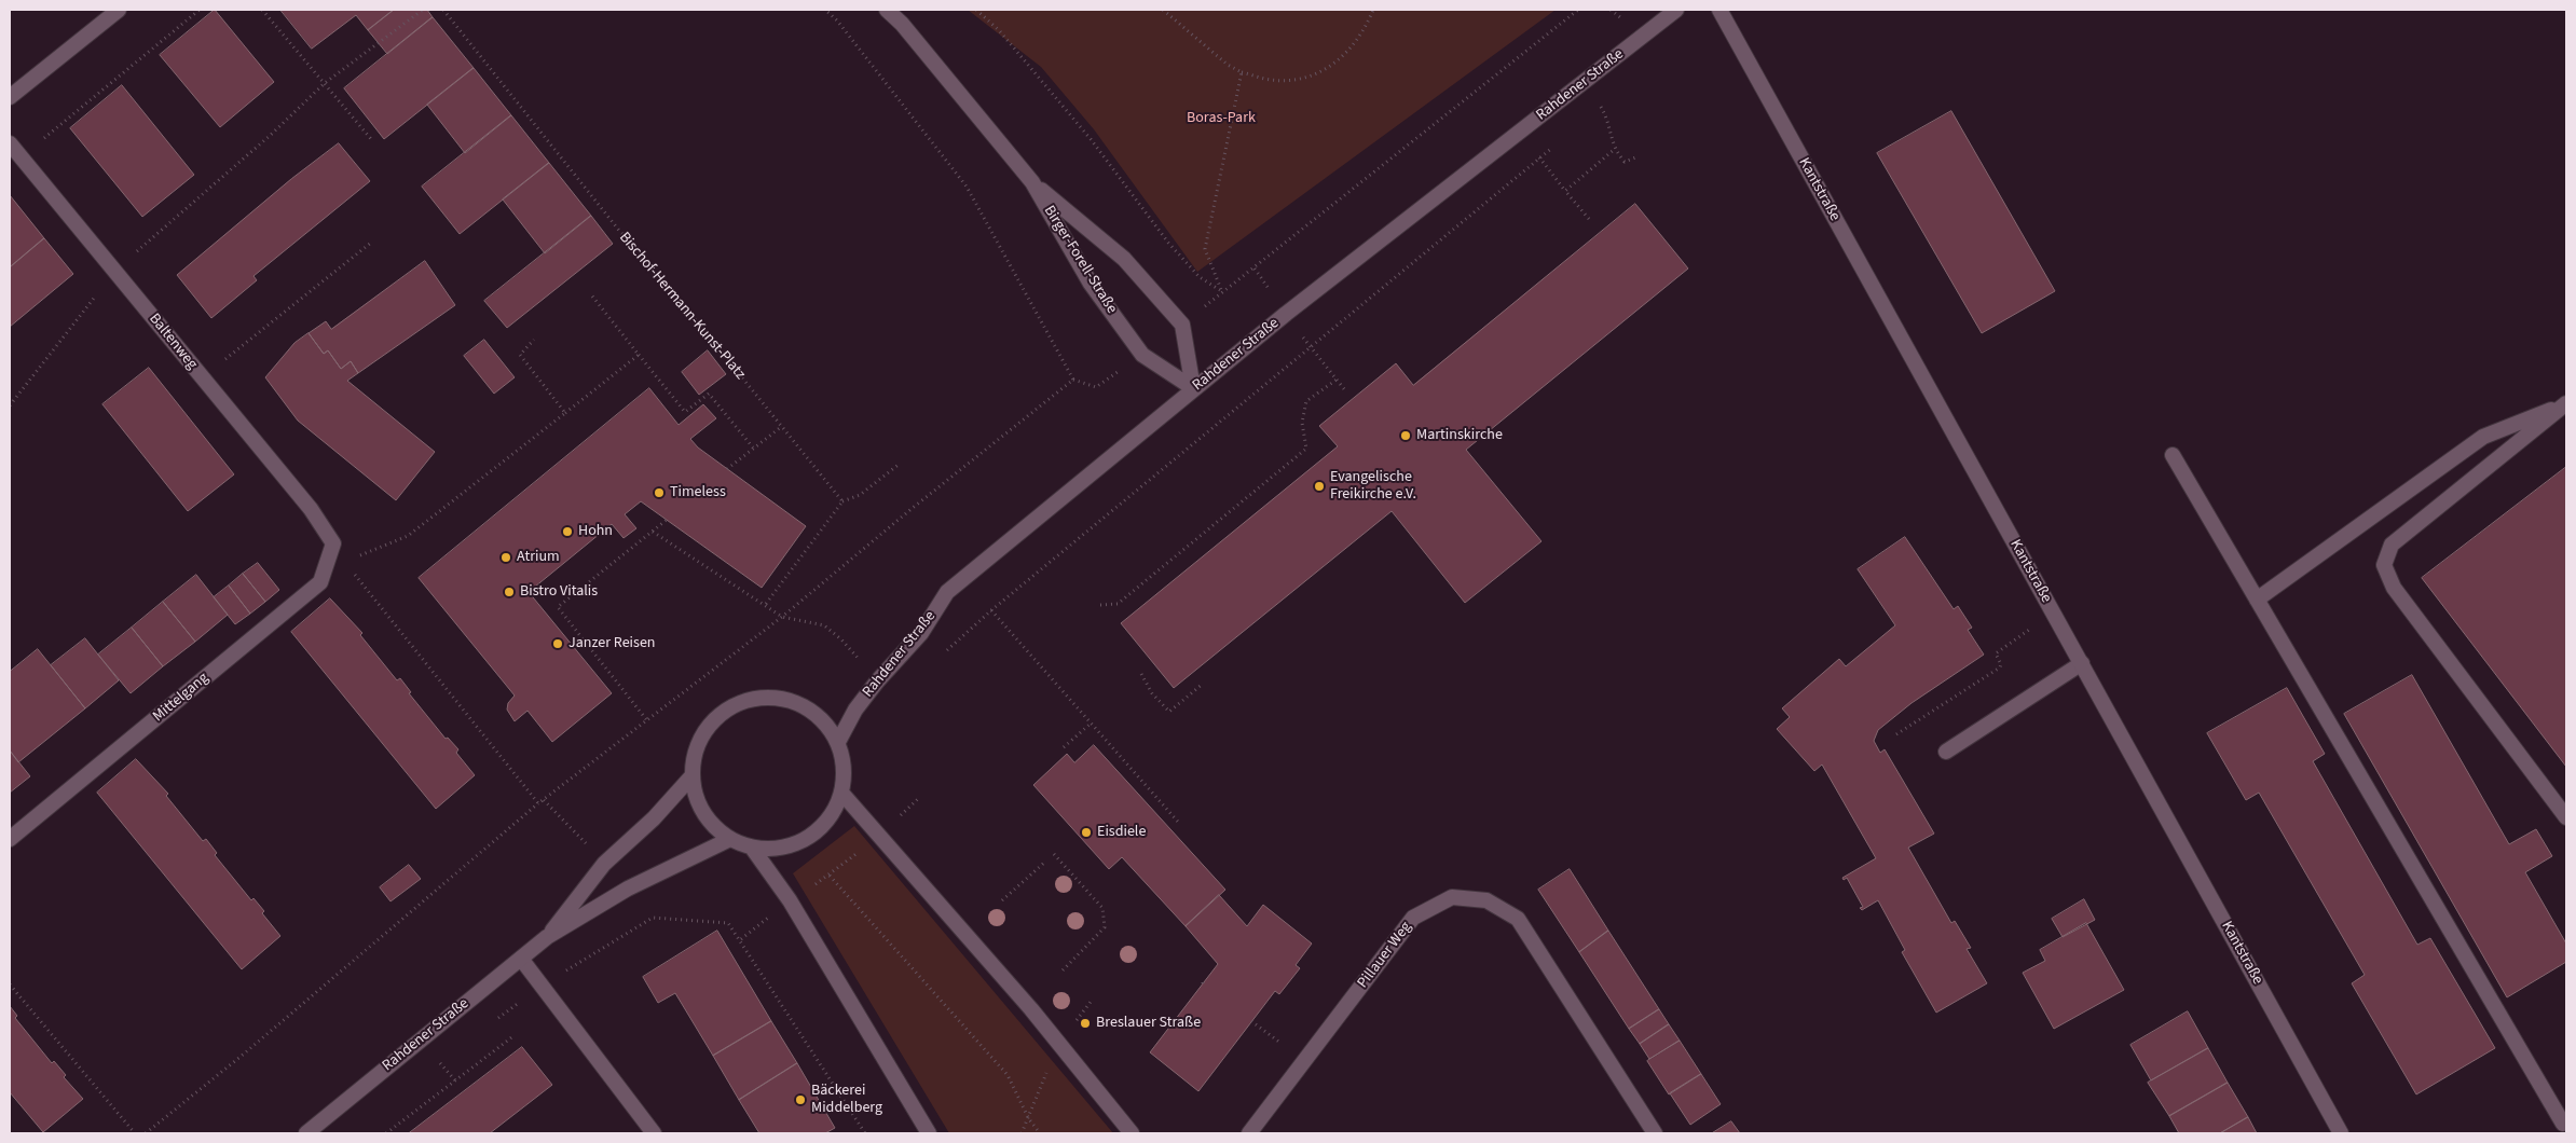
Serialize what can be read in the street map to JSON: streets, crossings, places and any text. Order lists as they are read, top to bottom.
{
  "streets": {
    "street": [
      "Rahdener Straße",
      "Kantstraße",
      "Birger-Forell-Straße",
      "Baltenweg",
      "Mittelgang",
      "Pillauer Weg"
    ],
    "path": ["Bischof-Hermann-Kunst-Platz"]
  },
  "crossings": [
    ["Rahdener Straße", "Birger-Forell-Straße"],
    ["Baltenweg", "Mittelgang"]
  ],
  "parks": ["Boras-Park"],
  "places": [
    "Martinskirche",
    "Evangelische Freikirche e.V.",
    "Timeless",
    "Hohn",
    "Atrium",
    "Bistro Vitalis",
    "Janzer Reisen",
    "Eisdiele",
    "Breslauer Straße",
    "Bäckerei Middelberg"
  ]
}
